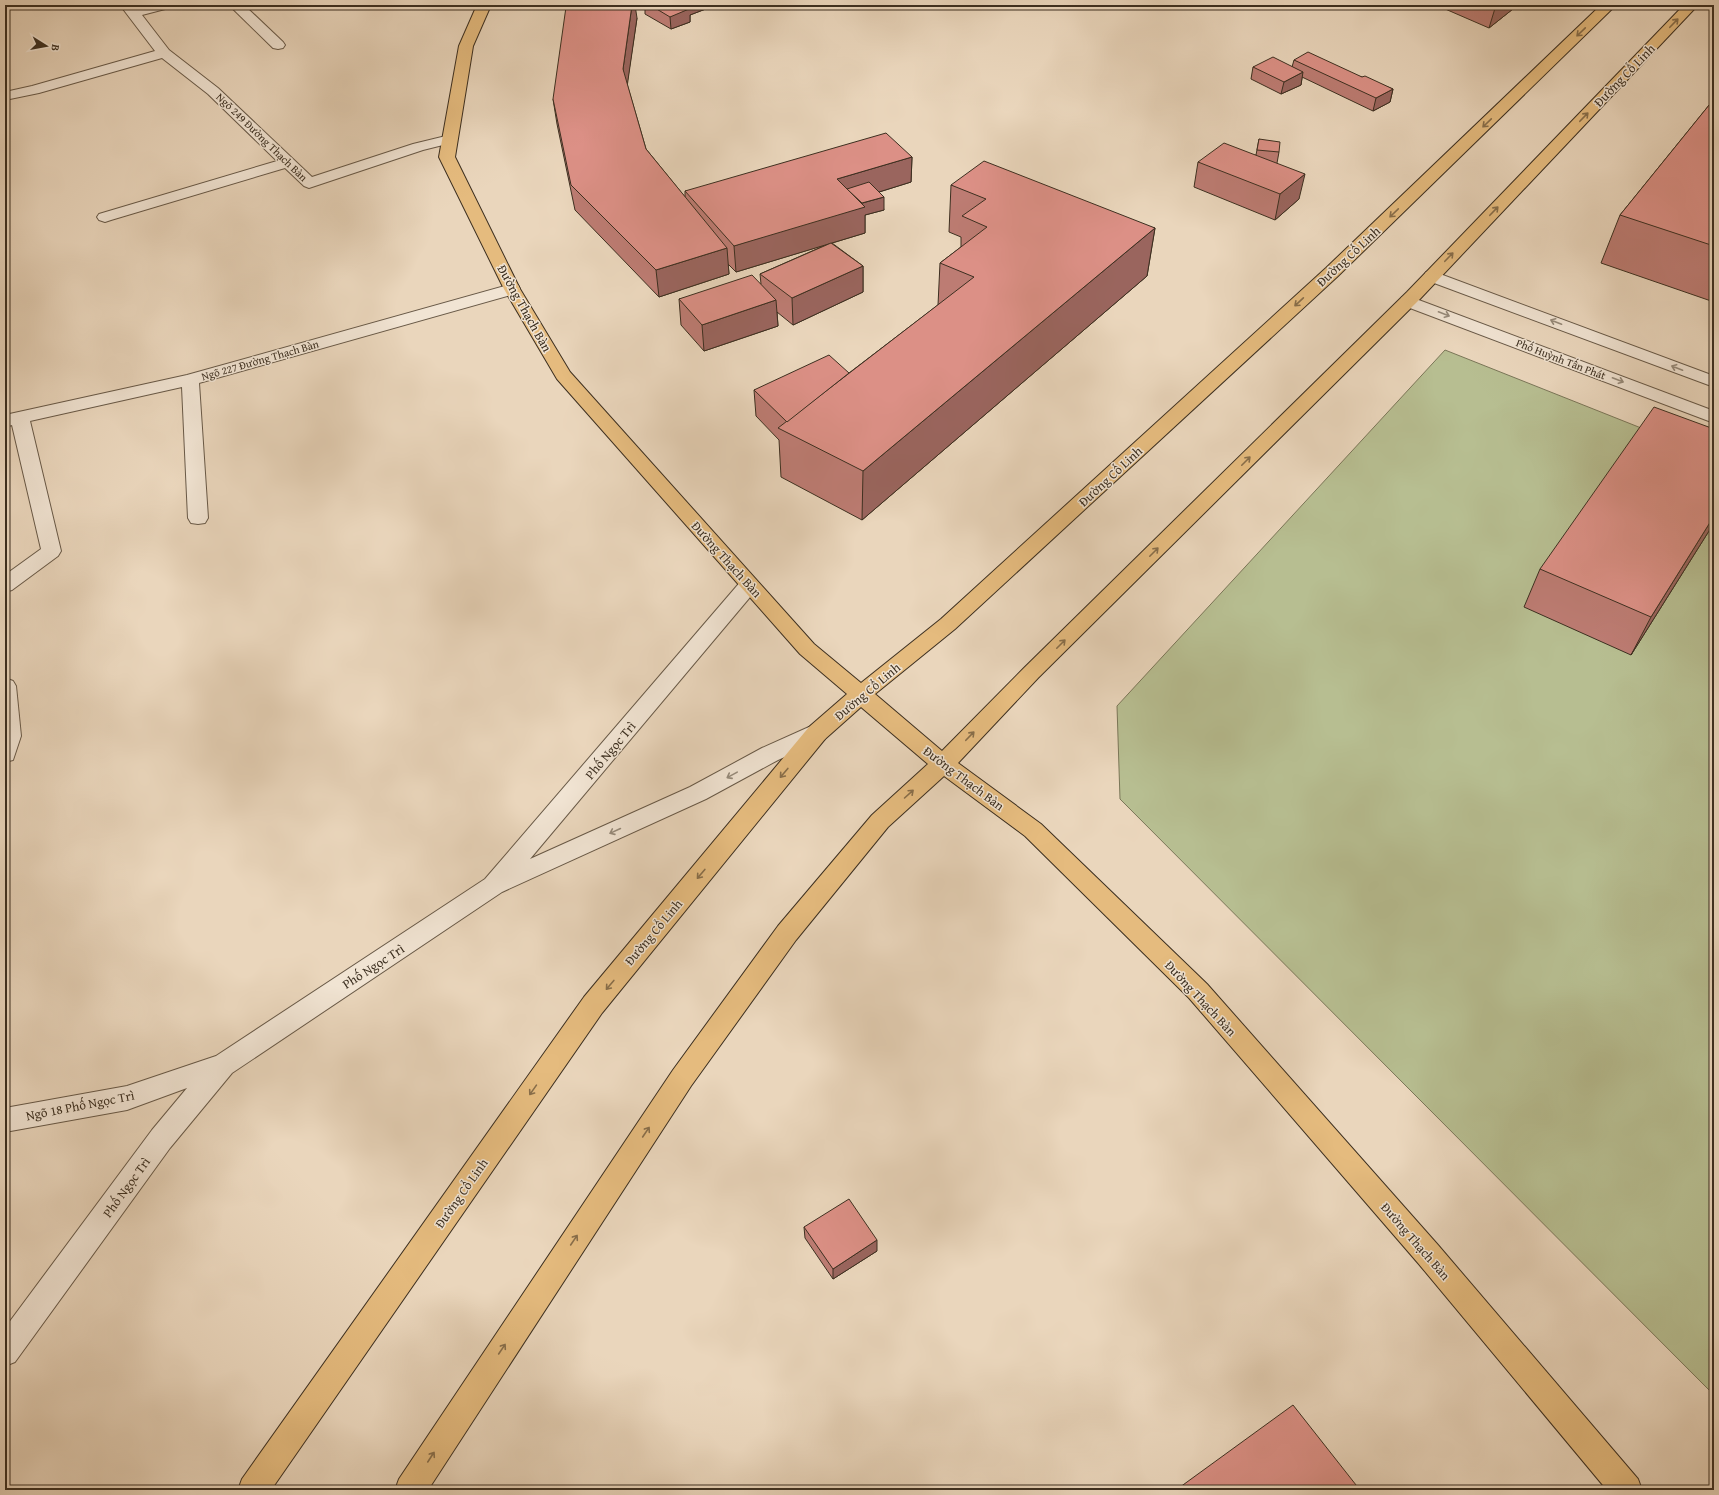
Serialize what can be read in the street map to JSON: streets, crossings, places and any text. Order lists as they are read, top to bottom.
{
  "streets": {
    "main road": ["Đường Cổ Linh", "Đường Thạch Bàn"],
    "street": [
      "Ngõ 249 Đường Thạch Bàn",
      "Phố Huỳnh Tấn Phát",
      "Ngõ 227 Đường Thạch Bàn",
      "Phố Ngọc Trì",
      "Ngõ 18 Phố Ngọc Trì"
    ]
  },
  "crossings": [
    ["Đường Cổ Linh", "Đường Thạch Bàn"],
    ["Đường Cổ Linh", "Phố Huỳnh Tấn Phát"],
    ["Ngõ 249 Đường Thạch Bàn", "Đường Thạch Bàn"],
    ["Đường Thạch Bàn", "Ngõ 227 Đường Thạch Bàn"],
    ["Đường Thạch Bàn", "Phố Ngọc Trì"],
    ["Phố Ngọc Trì", "Ngõ 18 Phố Ngọc Trì"]
  ],
  "north": "right"
}
